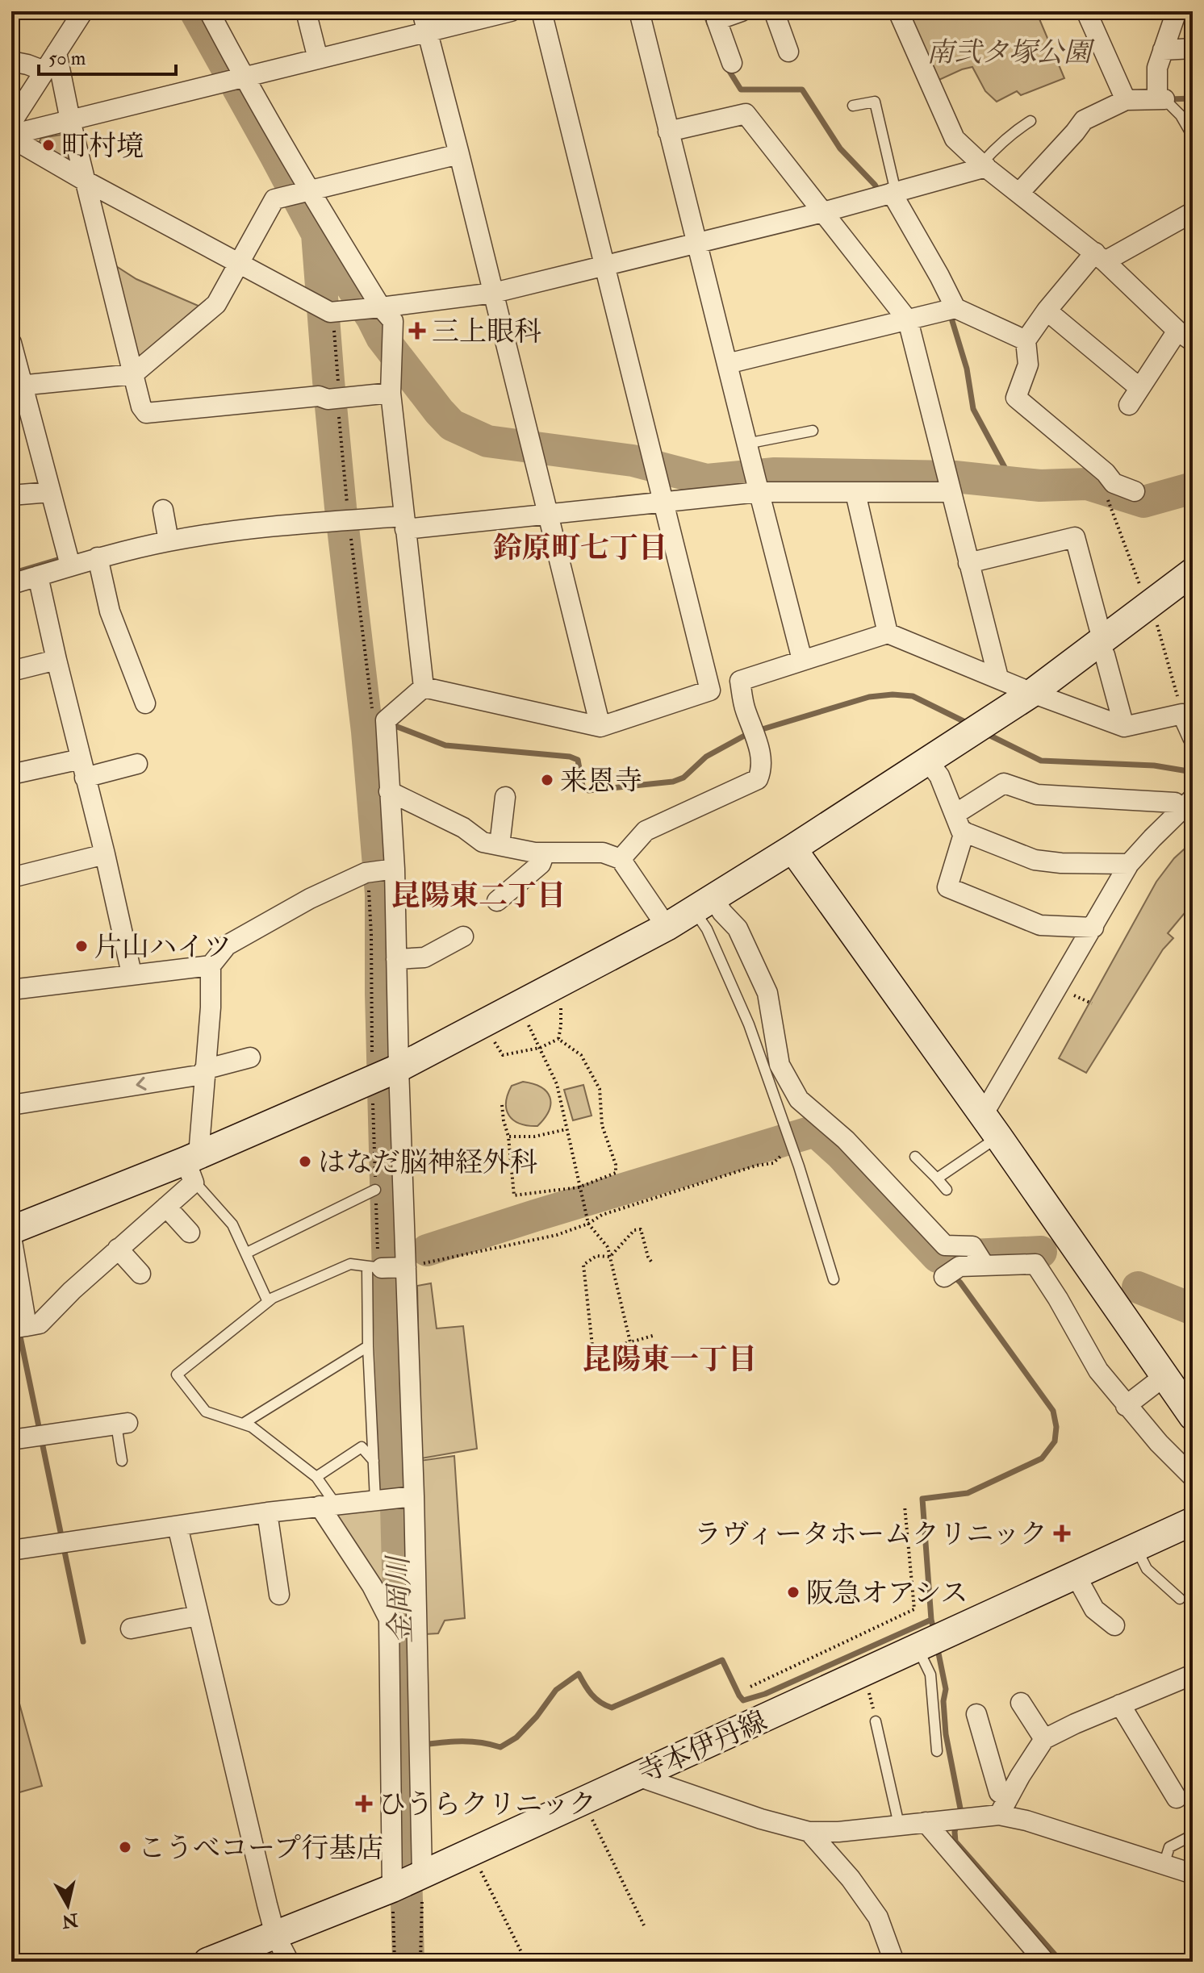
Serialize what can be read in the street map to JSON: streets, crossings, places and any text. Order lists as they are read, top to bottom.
{
  "streets": {
    "street": ["寺本伊丹線"]
  },
  "districts": ["鈴原町七丁目", "昆陽東二丁目", "昆陽東一丁目"],
  "water": ["金岡川"],
  "parks": ["南弐タ塚公園"],
  "places": {
    "other": [
      "町村境",
      "来恩寺",
      "片山ハイツ",
      "はなだ脳神経外科",
      "阪急オアシス",
      "こうべコープ行基店"
    ],
    "health": ["三上眼科", "ラヴィータホームクリニック", "ひうらクリニック"]
  },
  "scale_bar": "50 m",
  "north": "bottom"
}
